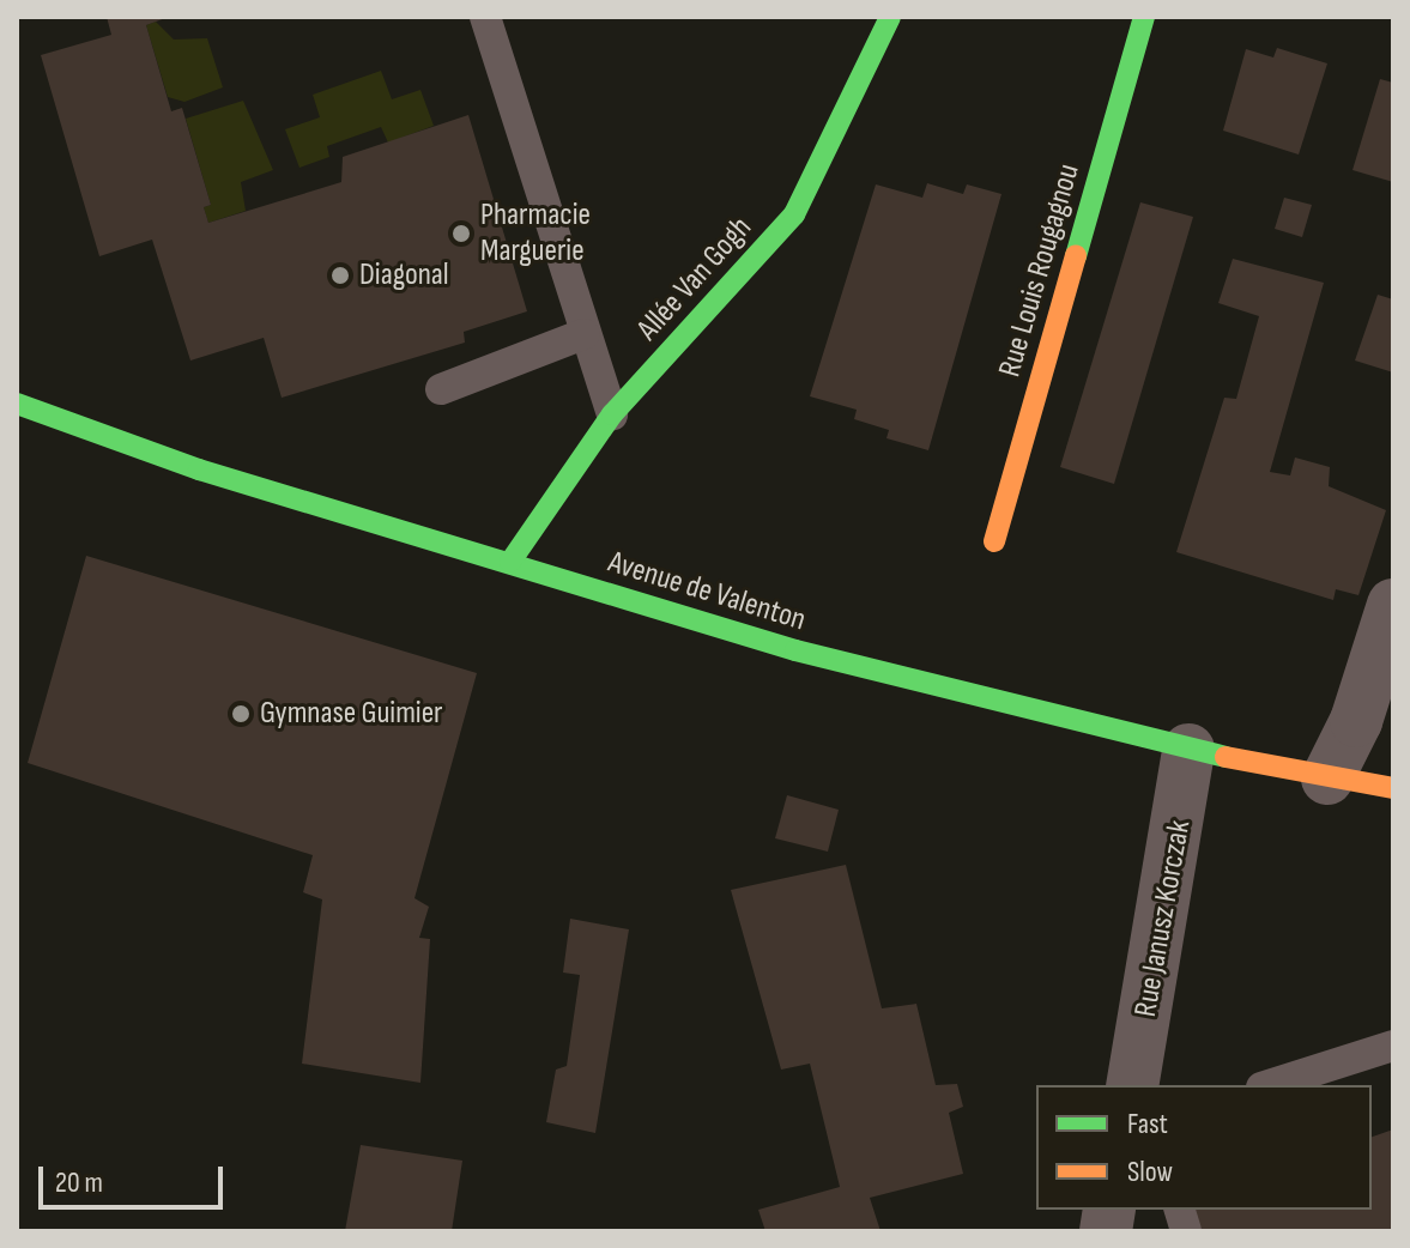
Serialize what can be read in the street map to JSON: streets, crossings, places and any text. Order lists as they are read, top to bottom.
{
  "streets": {
    "main road": ["Rue Louis Rougagnou", "Allée Van Gogh", "Avenue de Valenton"],
    "street": ["Rue Janusz Korczak"]
  },
  "crossings": [
    ["Allée Van Gogh", "Avenue de Valenton"],
    ["Avenue de Valenton", "Rue Janusz Korczak"]
  ],
  "places": ["Pharmacie Marguerie", "Diagonal", "Gymnase Guimier"],
  "legend": ["Fast", "Slow"],
  "scale_bar": "20 m"
}
